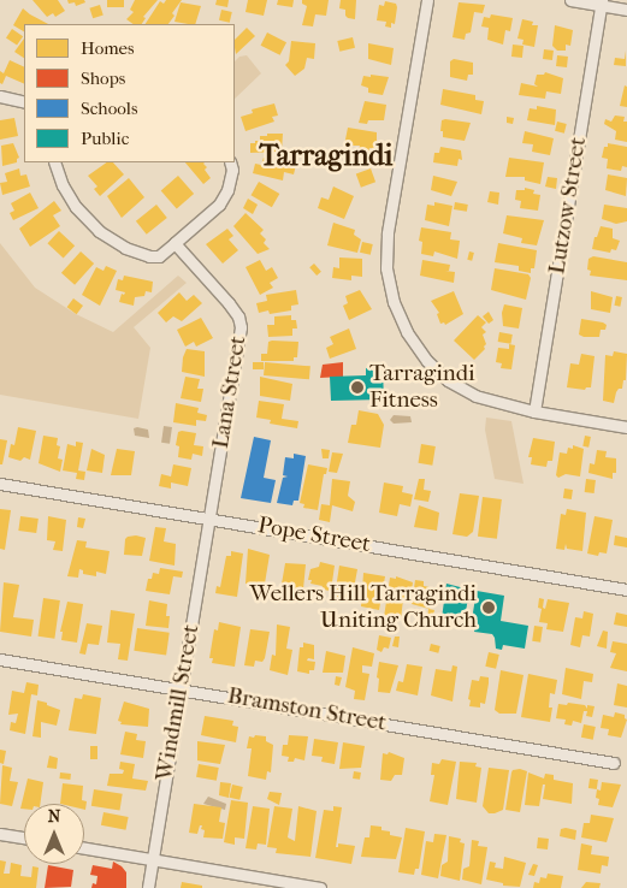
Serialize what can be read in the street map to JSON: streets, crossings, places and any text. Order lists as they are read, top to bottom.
{
  "streets": {
    "street": [
      "Lutzow Street",
      "Lana Street",
      "Pope Street",
      "Windmill Street",
      "Bramston Street"
    ]
  },
  "crossings": [
    ["Lana Street", "Pope Street"],
    ["Lana Street", "Windmill Street"],
    ["Pope Street", "Windmill Street"],
    ["Windmill Street", "Bramston Street"]
  ],
  "districts": ["Tarragindi"],
  "places": ["Tarragindi Fitness", "Wellers Hill Tarragindi Uniting Church"],
  "legend": [
    "Homes",
    "Shops",
    "Schools",
    "Public"
  ],
  "north": "top"
}
